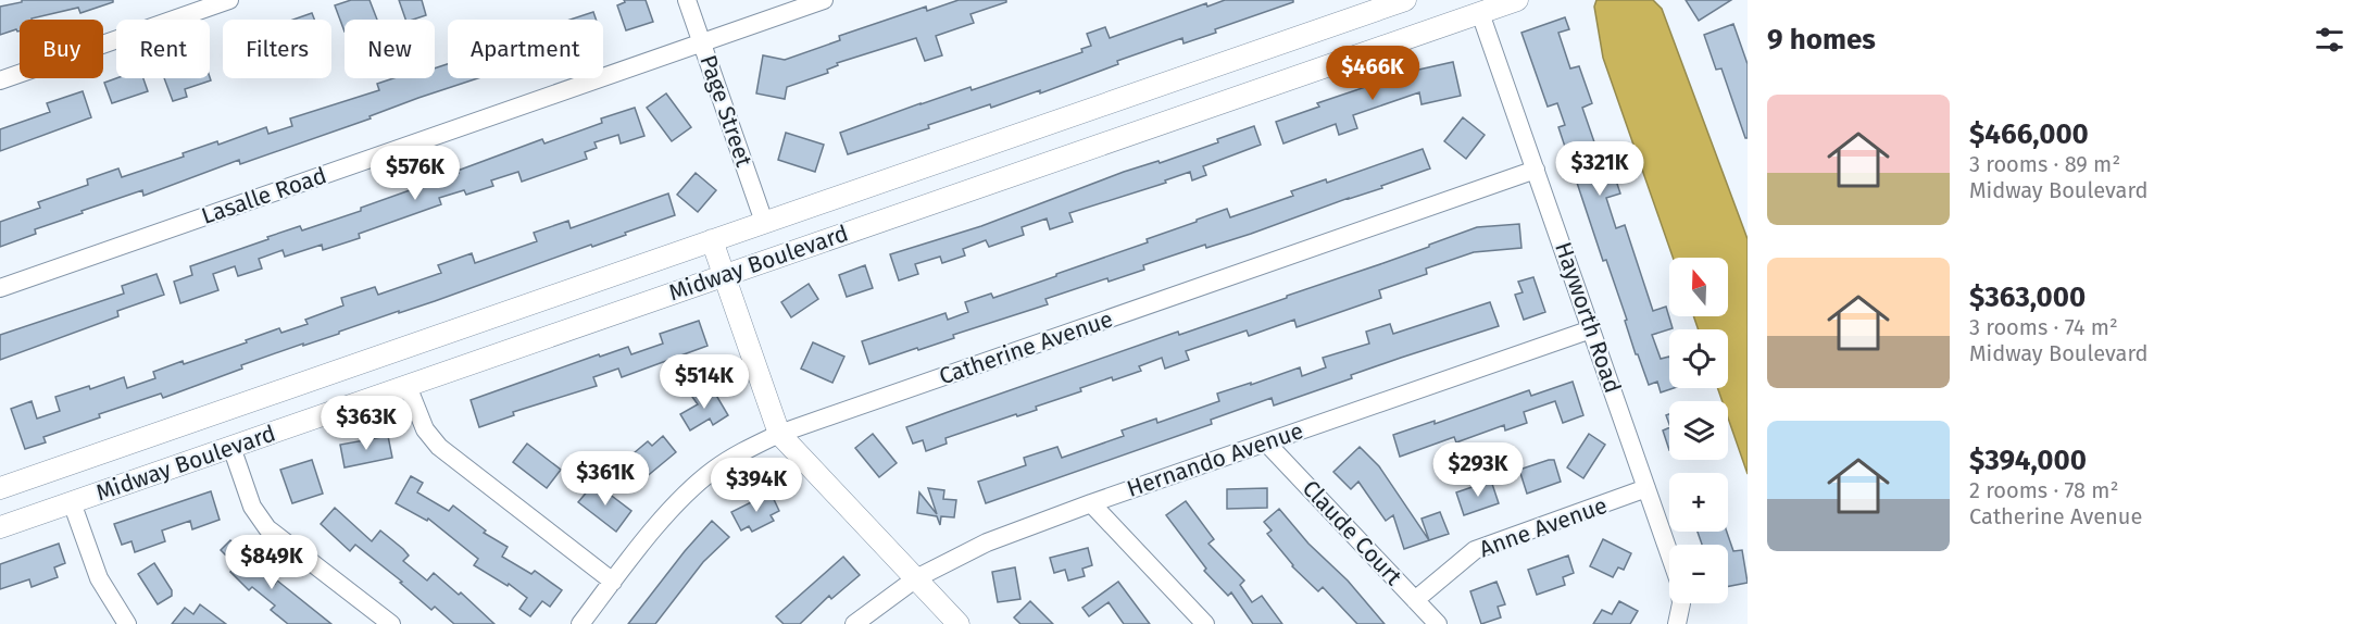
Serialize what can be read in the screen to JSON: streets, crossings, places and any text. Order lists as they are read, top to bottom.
{
  "streets": {
    "street": [
      "Page Street",
      "Lasalle Road",
      "Midway Boulevard",
      "Hayworth Road",
      "Catherine Avenue",
      "Hernando Avenue",
      "Anne Avenue",
      "Claude Court"
    ]
  },
  "crossings": [
    ["Page Street", "Lasalle Road"],
    ["Page Street", "Midway Boulevard"],
    ["Midway Boulevard", "Hayworth Road"],
    ["Hayworth Road", "Catherine Avenue"],
    ["Hayworth Road", "Hernando Avenue"],
    ["Hayworth Road", "Anne Avenue"],
    ["Hernando Avenue", "Claude Court"],
    ["Anne Avenue", "Claude Court"]
  ],
  "north": "top",
  "page": {
    "heading": "9 homes",
    "chip": [
      "Buy",
      "Rent",
      "Filters",
      "New",
      "Apartment"
    ],
    "price": [
      "$466K",
      "$321K",
      "$576K",
      "$514K",
      "$363K",
      "$293K",
      "$361K",
      "$394K",
      "$849K"
    ],
    "list": [
      {
        "name": "$466,000",
        "note": "3 rooms · 89 m² · Midway Boulevard"
      },
      {
        "name": "$363,000",
        "note": "3 rooms · 74 m² · Midway Boulevard"
      },
      {
        "name": "$394,000",
        "note": "2 rooms · 78 m² · Catherine Avenue"
      }
    ],
    "map_buttons": ["+", "−"]
  }
}
